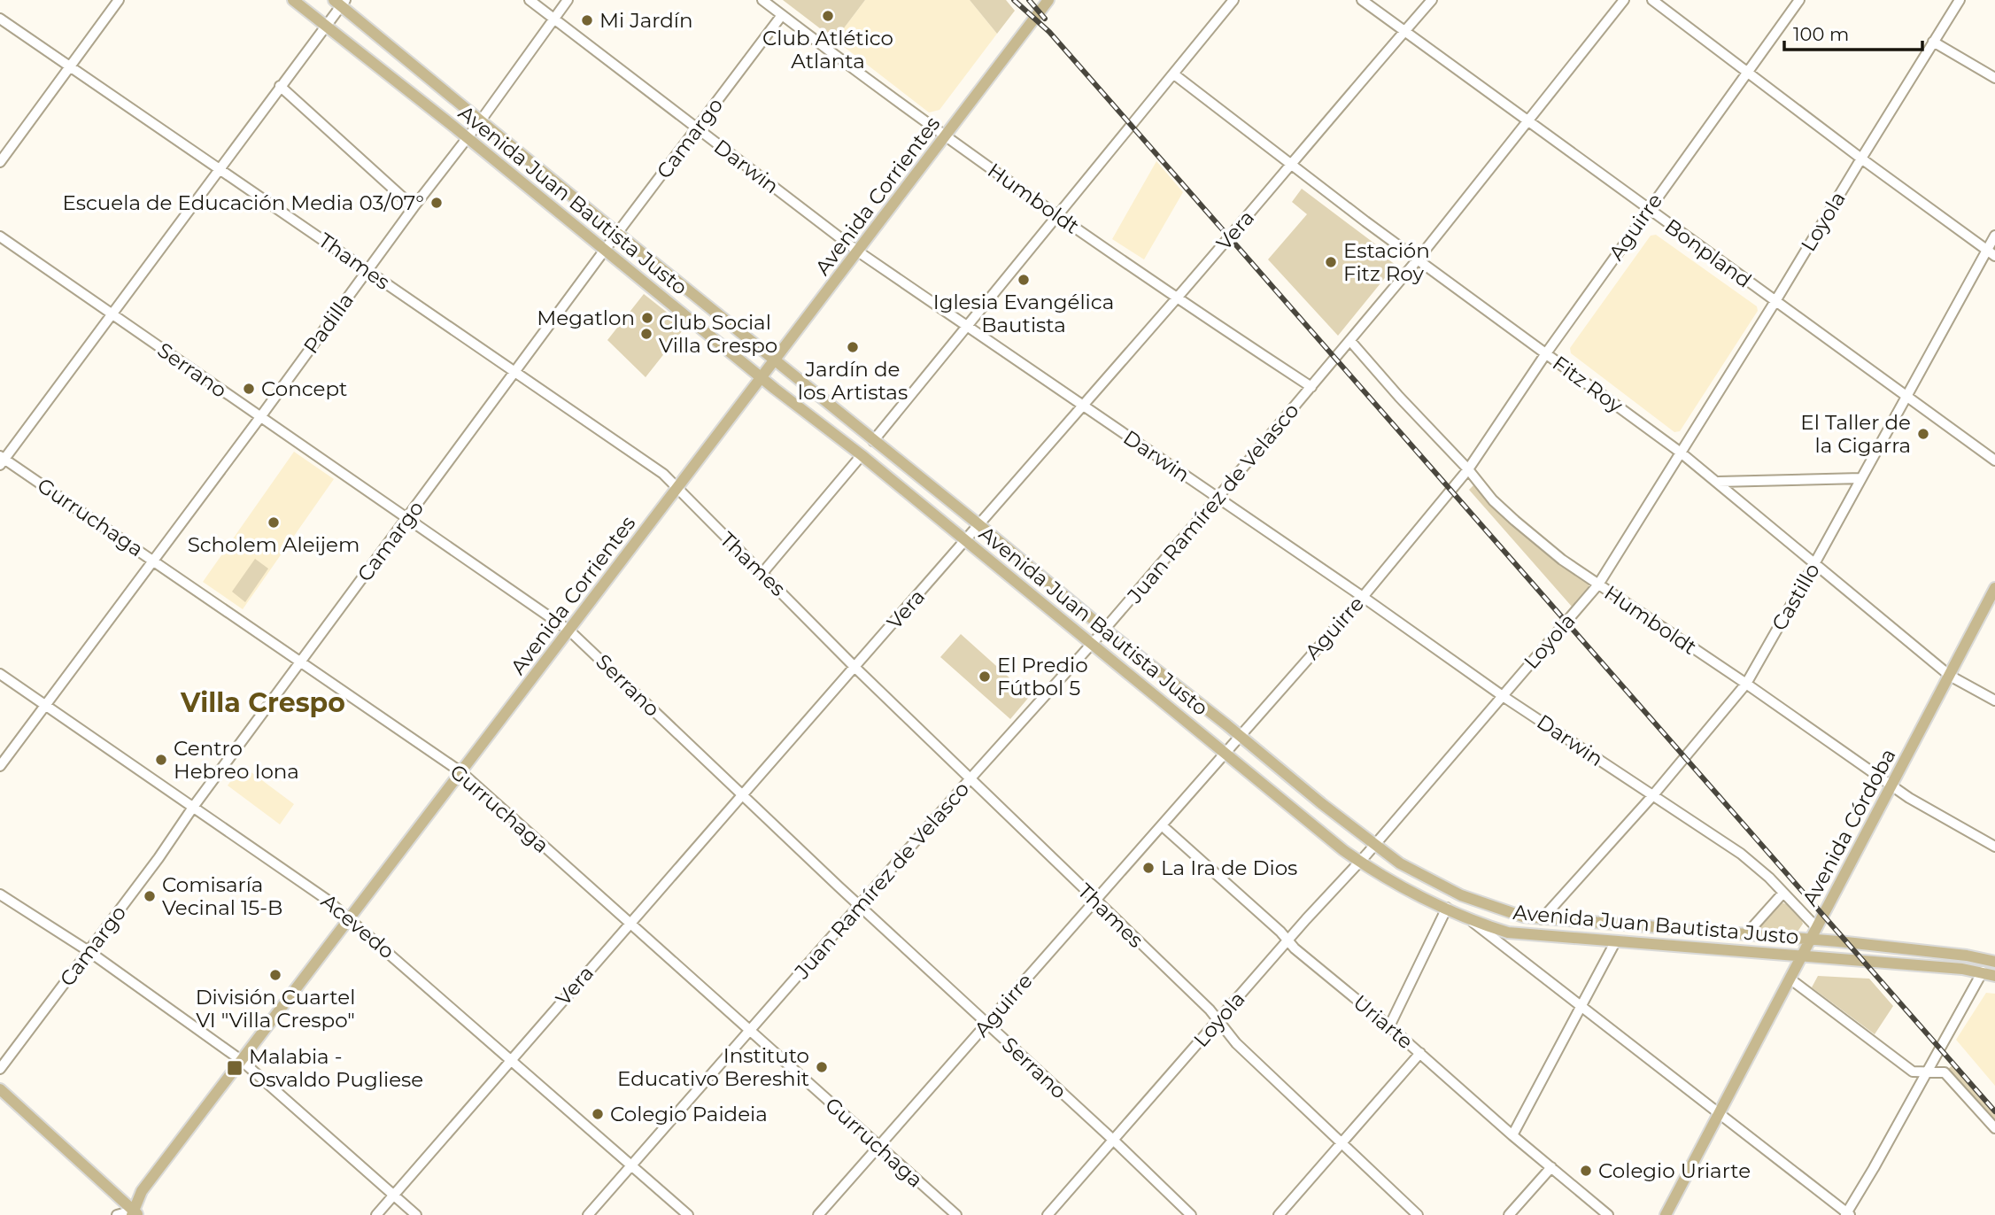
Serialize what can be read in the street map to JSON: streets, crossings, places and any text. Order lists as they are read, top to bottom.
{
  "streets": {
    "main road": ["Avenida Corrientes", "Avenida Juan Bautista Justo", "Avenida Córdoba"],
    "street": [
      "Camargo",
      "Darwin",
      "Humboldt",
      "Loyola",
      "Aguirre",
      "Vera",
      "Bonpland",
      "Thames",
      "Padilla",
      "Serrano",
      "Fitz Roy",
      "Juan Ramírez de Velasco",
      "Gurruchaga",
      "Castillo",
      "Acevedo",
      "Uriarte"
    ]
  },
  "crossings": [
    ["Camargo", "Darwin"],
    ["Camargo", "Humboldt"],
    ["Camargo", "Avenida Juan Bautista Justo"],
    ["Camargo", "Thames"],
    ["Camargo", "Serrano"],
    ["Camargo", "Gurruchaga"],
    ["Camargo", "Acevedo"],
    ["Darwin", "Avenida Corrientes"],
    ["Darwin", "Loyola"],
    ["Darwin", "Aguirre"],
    ["Darwin", "Vera"],
    ["Darwin", "Padilla"],
    ["Darwin", "Juan Ramírez de Velasco"],
    ["Darwin", "Castillo"],
    ["Darwin", "Avenida Córdoba"],
    ["Avenida Corrientes", "Humboldt"],
    ["Avenida Corrientes", "Avenida Juan Bautista Justo"],
    ["Avenida Corrientes", "Thames"],
    ["Avenida Corrientes", "Serrano"],
    ["Avenida Corrientes", "Gurruchaga"],
    ["Avenida Corrientes", "Acevedo"],
    ["Humboldt", "Loyola"],
    ["Humboldt", "Aguirre"],
    ["Humboldt", "Vera"],
    ["Humboldt", "Juan Ramírez de Velasco"],
    ["Humboldt", "Castillo"],
    ["Humboldt", "Avenida Córdoba"],
    ["Avenida Juan Bautista Justo", "Loyola"],
    ["Avenida Juan Bautista Justo", "Aguirre"],
    ["Avenida Juan Bautista Justo", "Vera"],
    ["Avenida Juan Bautista Justo", "Padilla"],
    ["Avenida Juan Bautista Justo", "Juan Ramírez de Velasco"],
    ["Avenida Juan Bautista Justo", "Castillo"],
    ["Avenida Juan Bautista Justo", "Avenida Córdoba"],
    ["Loyola", "Bonpland"],
    ["Loyola", "Thames"],
    ["Loyola", "Serrano"],
    ["Loyola", "Fitz Roy"],
    ["Loyola", "Uriarte"],
    ["Aguirre", "Bonpland"],
    ["Aguirre", "Thames"],
    ["Aguirre", "Serrano"],
    ["Aguirre", "Fitz Roy"],
    ["Aguirre", "Gurruchaga"],
    ["Aguirre", "Uriarte"],
    ["Vera", "Bonpland"],
    ["Vera", "Thames"],
    ["Vera", "Serrano"],
    ["Vera", "Fitz Roy"],
    ["Vera", "Gurruchaga"],
    ["Vera", "Acevedo"],
    ["Bonpland", "Juan Ramírez de Velasco"],
    ["Bonpland", "Castillo"],
    ["Thames", "Padilla"],
    ["Thames", "Juan Ramírez de Velasco"],
    ["Padilla", "Serrano"],
    ["Padilla", "Gurruchaga"],
    ["Padilla", "Acevedo"],
    ["Serrano", "Juan Ramírez de Velasco"],
    ["Fitz Roy", "Juan Ramírez de Velasco"],
    ["Fitz Roy", "Castillo"],
    ["Fitz Roy", "Avenida Córdoba"],
    ["Juan Ramírez de Velasco", "Gurruchaga"],
    ["Juan Ramírez de Velasco", "Acevedo"]
  ],
  "districts": ["Villa Crespo"],
  "places": {
    "other": [
      "Club Atlético Atlanta",
      "Mi Jardín",
      "Escuela de Educación Media 03/07°",
      "Estación Fitz Roy",
      "Iglesia Evangélica Bautista",
      "Megatlon",
      "Club Social Villa Crespo",
      "Jardín de los Artistas",
      "Concept",
      "El Taller de la Cigarra",
      "Scholem Aleijem",
      "El Predio Fútbol 5",
      "Centro Hebreo Iona",
      "La Ira de Dios",
      "Comisaría Vecinal 15-B",
      "División Cuartel VI \"Villa Crespo\"",
      "Instituto Educativo Bereshit",
      "Colegio Paideia",
      "Colegio Uriarte"
    ],
    "transit": ["Malabia - Osvaldo Pugliese"]
  },
  "scale_bar": "100 m"
}
